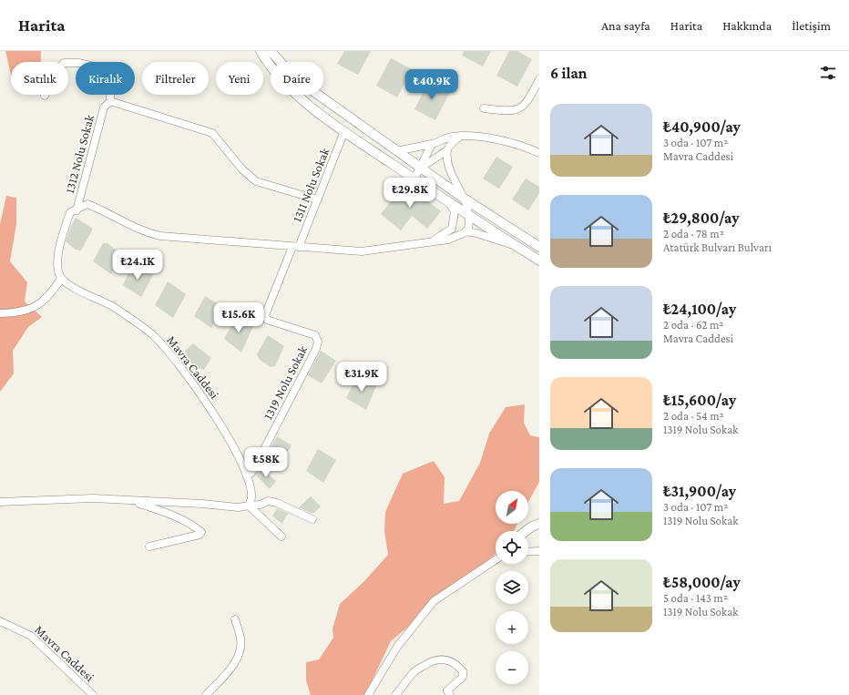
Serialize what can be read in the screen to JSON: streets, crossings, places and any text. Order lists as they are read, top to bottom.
{
  "streets": {
    "street": [
      "1312 Nolu Sokak",
      "1311 Nolu Sokak",
      "Mavra Caddesi",
      "1319 Nolu Sokak"
    ]
  },
  "crossings": [
    ["1311 Nolu Sokak", "1319 Nolu Sokak"],
    ["Mavra Caddesi", "1319 Nolu Sokak"]
  ],
  "north": "top right",
  "page": {
    "header": "Harita",
    "nav": [
      "Ana sayfa",
      "Harita",
      "Hakkında",
      "İletişim"
    ],
    "heading": "6 ilan",
    "chip": [
      "Satılık",
      "Kiralık",
      "Filtreler",
      "Yeni",
      "Daire"
    ],
    "price": [
      "₺40.9K",
      "₺29.8K",
      "₺24.1K",
      "₺15.6K",
      "₺31.9K",
      "₺58K"
    ],
    "list": [
      {
        "name": "₺40,900/ay",
        "note": "3 oda · 107 m² · Mavra Caddesi"
      },
      {
        "name": "₺29,800/ay",
        "note": "2 oda · 78 m² · Atatürk Bulvarı Bulvarı"
      },
      {
        "name": "₺24,100/ay",
        "note": "2 oda · 62 m² · Mavra Caddesi"
      },
      {
        "name": "₺15,600/ay",
        "note": "2 oda · 54 m² · 1319 Nolu Sokak"
      },
      {
        "name": "₺31,900/ay",
        "note": "3 oda · 107 m² · 1319 Nolu Sokak"
      },
      {
        "name": "₺58,000/ay",
        "note": "5 oda · 143 m² · 1319 Nolu Sokak"
      }
    ],
    "map_buttons": ["+", "−"]
  }
}
